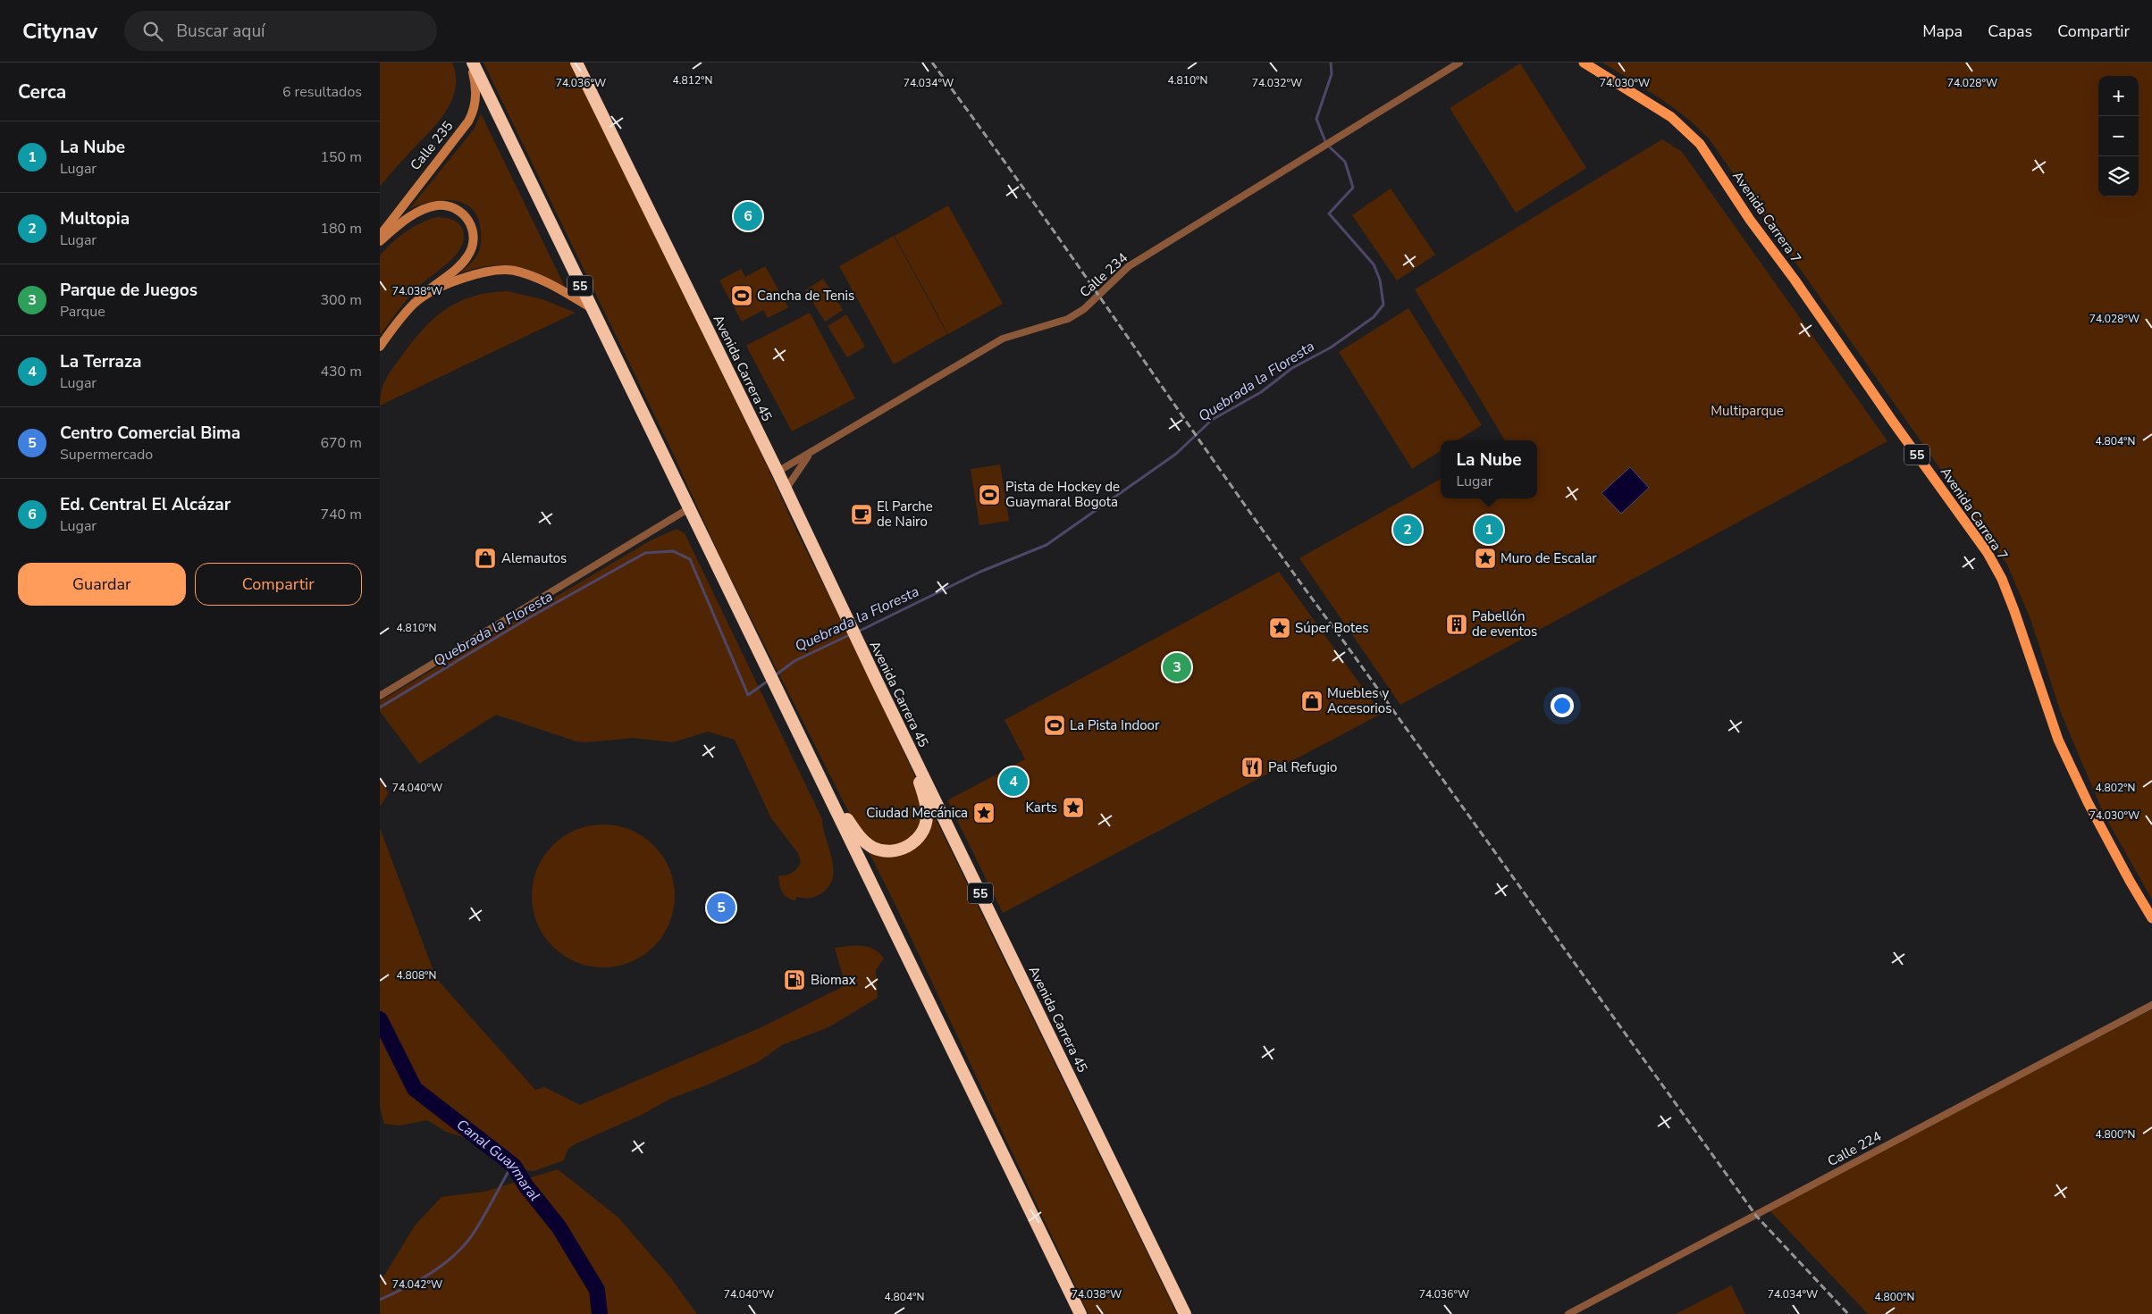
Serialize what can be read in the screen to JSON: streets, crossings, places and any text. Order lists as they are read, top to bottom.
{
  "streets": {
    "highway": ["55", "Avenida Carrera 45"],
    "main road": ["Calle 235", "Avenida Carrera 7"],
    "street": ["Calle 234", "Calle 224"]
  },
  "crossings": [
    ["Calle 235", "55"],
    ["Calle 234", "Avenida Carrera 45"]
  ],
  "water": ["Quebrada la Floresta", "Canal Guaymaral"],
  "parks": ["Multiparque"],
  "places": {
    "sports": ["Cancha de Tenis", "Pista de Hockey de Guaymaral Bogota", "La Pista Indoor"],
    "cafe": ["El Parche de Nairo"],
    "shop": ["Alemautos", "Muebles y Accesorios"],
    "place": [
      "Muro de Escalar",
      "Súper Botes",
      "Karts",
      "Ciudad Mecánica"
    ],
    "building": ["Pabellón de eventos"],
    "restaurant": ["Pal Refugio"],
    "fuel station": ["Biomax"]
  },
  "page": {
    "header": "Citynav",
    "search": "Buscar aquí",
    "nav": ["Mapa", "Capas", "Compartir"],
    "heading": ["Cerca", "6 resultados"],
    "map_buttons": ["+", "−"],
    "list": [
      {
        "mark": "1",
        "name": "La Nube",
        "note": "Lugar",
        "value": "150 m"
      },
      {
        "mark": "2",
        "name": "Multopia",
        "note": "Lugar",
        "value": "180 m"
      },
      {
        "mark": "3",
        "name": "Parque de Juegos",
        "note": "Parque",
        "value": "300 m"
      },
      {
        "mark": "4",
        "name": "La Terraza",
        "note": "Lugar",
        "value": "430 m"
      },
      {
        "mark": "5",
        "name": "Centro Comercial Bima",
        "note": "Supermercado",
        "value": "670 m"
      },
      {
        "mark": "6",
        "name": "Ed. Central El Alcázar",
        "note": "Lugar",
        "value": "740 m"
      }
    ],
    "pins": [
      "6",
      "1",
      "2",
      "3",
      "4",
      "5"
    ],
    "popup": ["La Nube", "Lugar"],
    "buttons": ["Guardar", "Compartir"]
  },
  "coordinates": [
    "4.810°N",
    "4.812°N",
    "74.030°W",
    "74.028°W",
    "74.036°W",
    "74.034°W",
    "74.032°W",
    "74.038°W",
    "4.804°N",
    "4.802°N",
    "74.040°W",
    "4.808°N",
    "4.800°N",
    "74.042°W"
  ]
}
